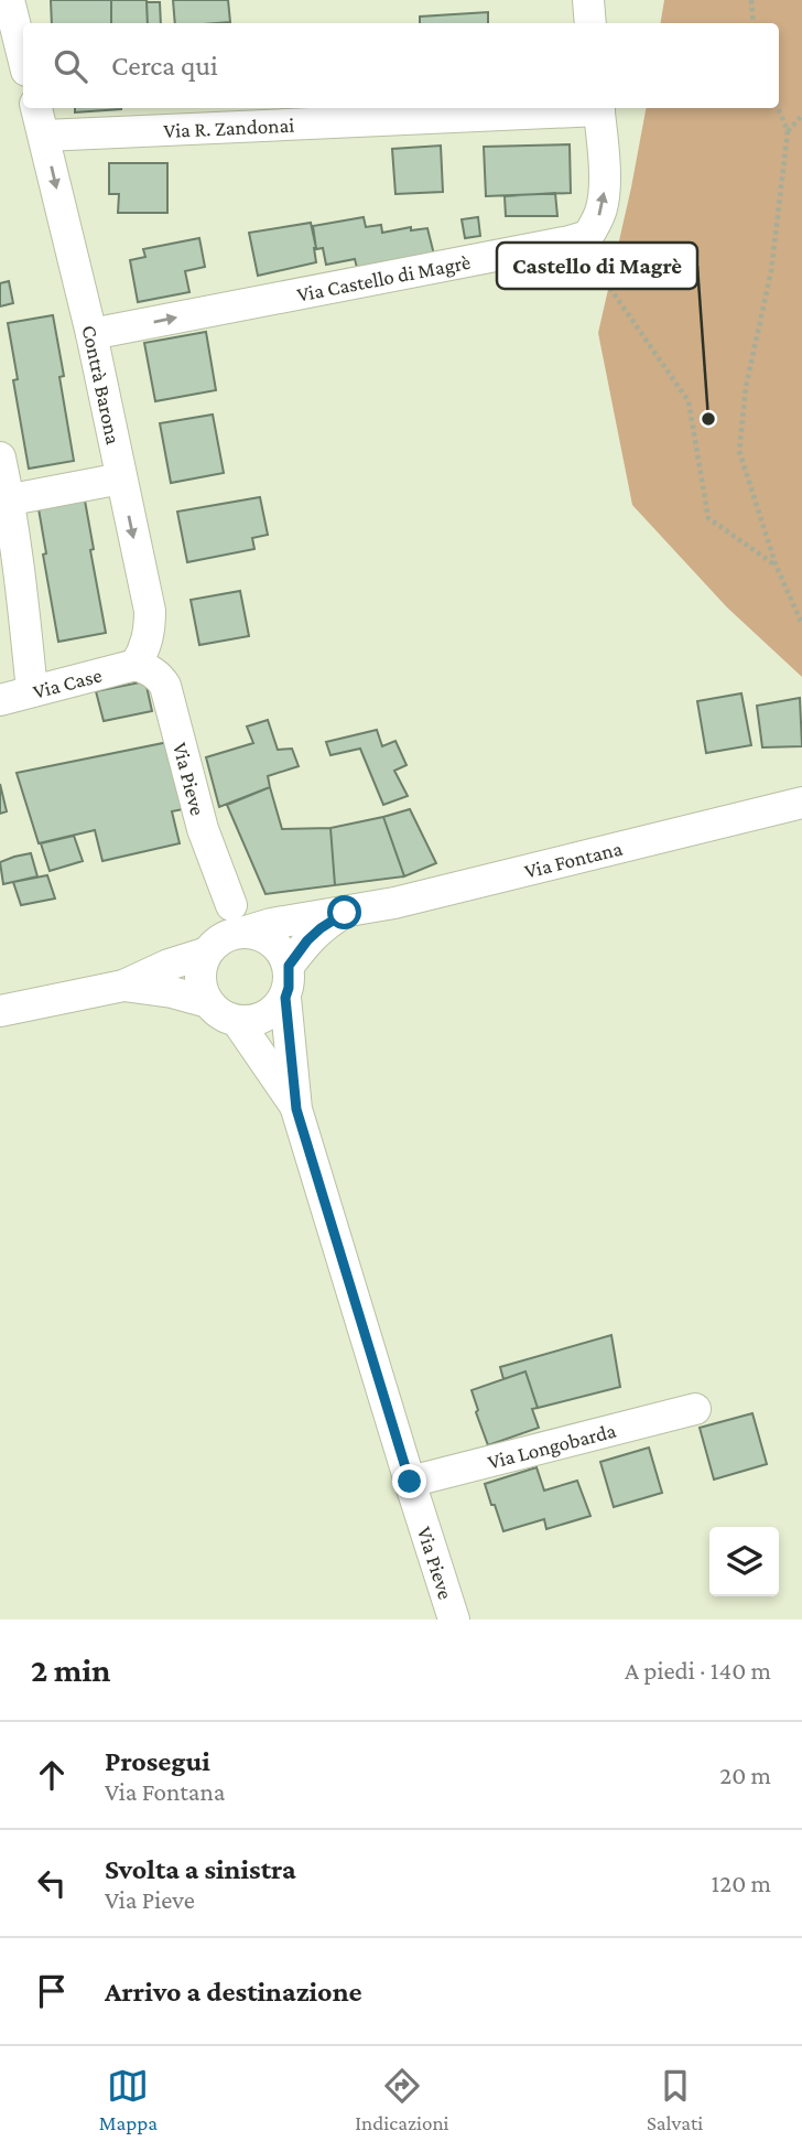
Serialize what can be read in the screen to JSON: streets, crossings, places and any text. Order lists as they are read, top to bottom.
{
  "streets": {
    "street": [
      "Via R. Zandonai",
      "Via Castello di Magrè",
      "Contrà Barona",
      "Via Case",
      "Via Pieve",
      "Via Fontana",
      "Via Longobarda"
    ]
  },
  "crossings": [
    ["Via R. Zandonai", "Contrà Barona"],
    ["Via Castello di Magrè", "Contrà Barona"],
    ["Contrà Barona", "Via Case"],
    ["Contrà Barona", "Via Pieve"],
    ["Via Case", "Via Pieve"],
    ["Via Pieve", "Via Fontana"],
    ["Via Pieve", "Via Longobarda"]
  ],
  "one_way": ["Via Castello di Magrè", "Contrà Barona"],
  "places": ["Castello di Magrè"],
  "page": {
    "search": "Cerca qui",
    "heading": ["2 min", "A piedi · 140 m"],
    "list": [
      ["Prosegui", "Via Fontana", "20 m"],
      ["Svolta a sinistra", "Via Pieve", "120 m"],
      "Arrivo a destinazione"
    ],
    "nav": ["Mappa", "Indicazioni", "Salvati"]
  }
}
